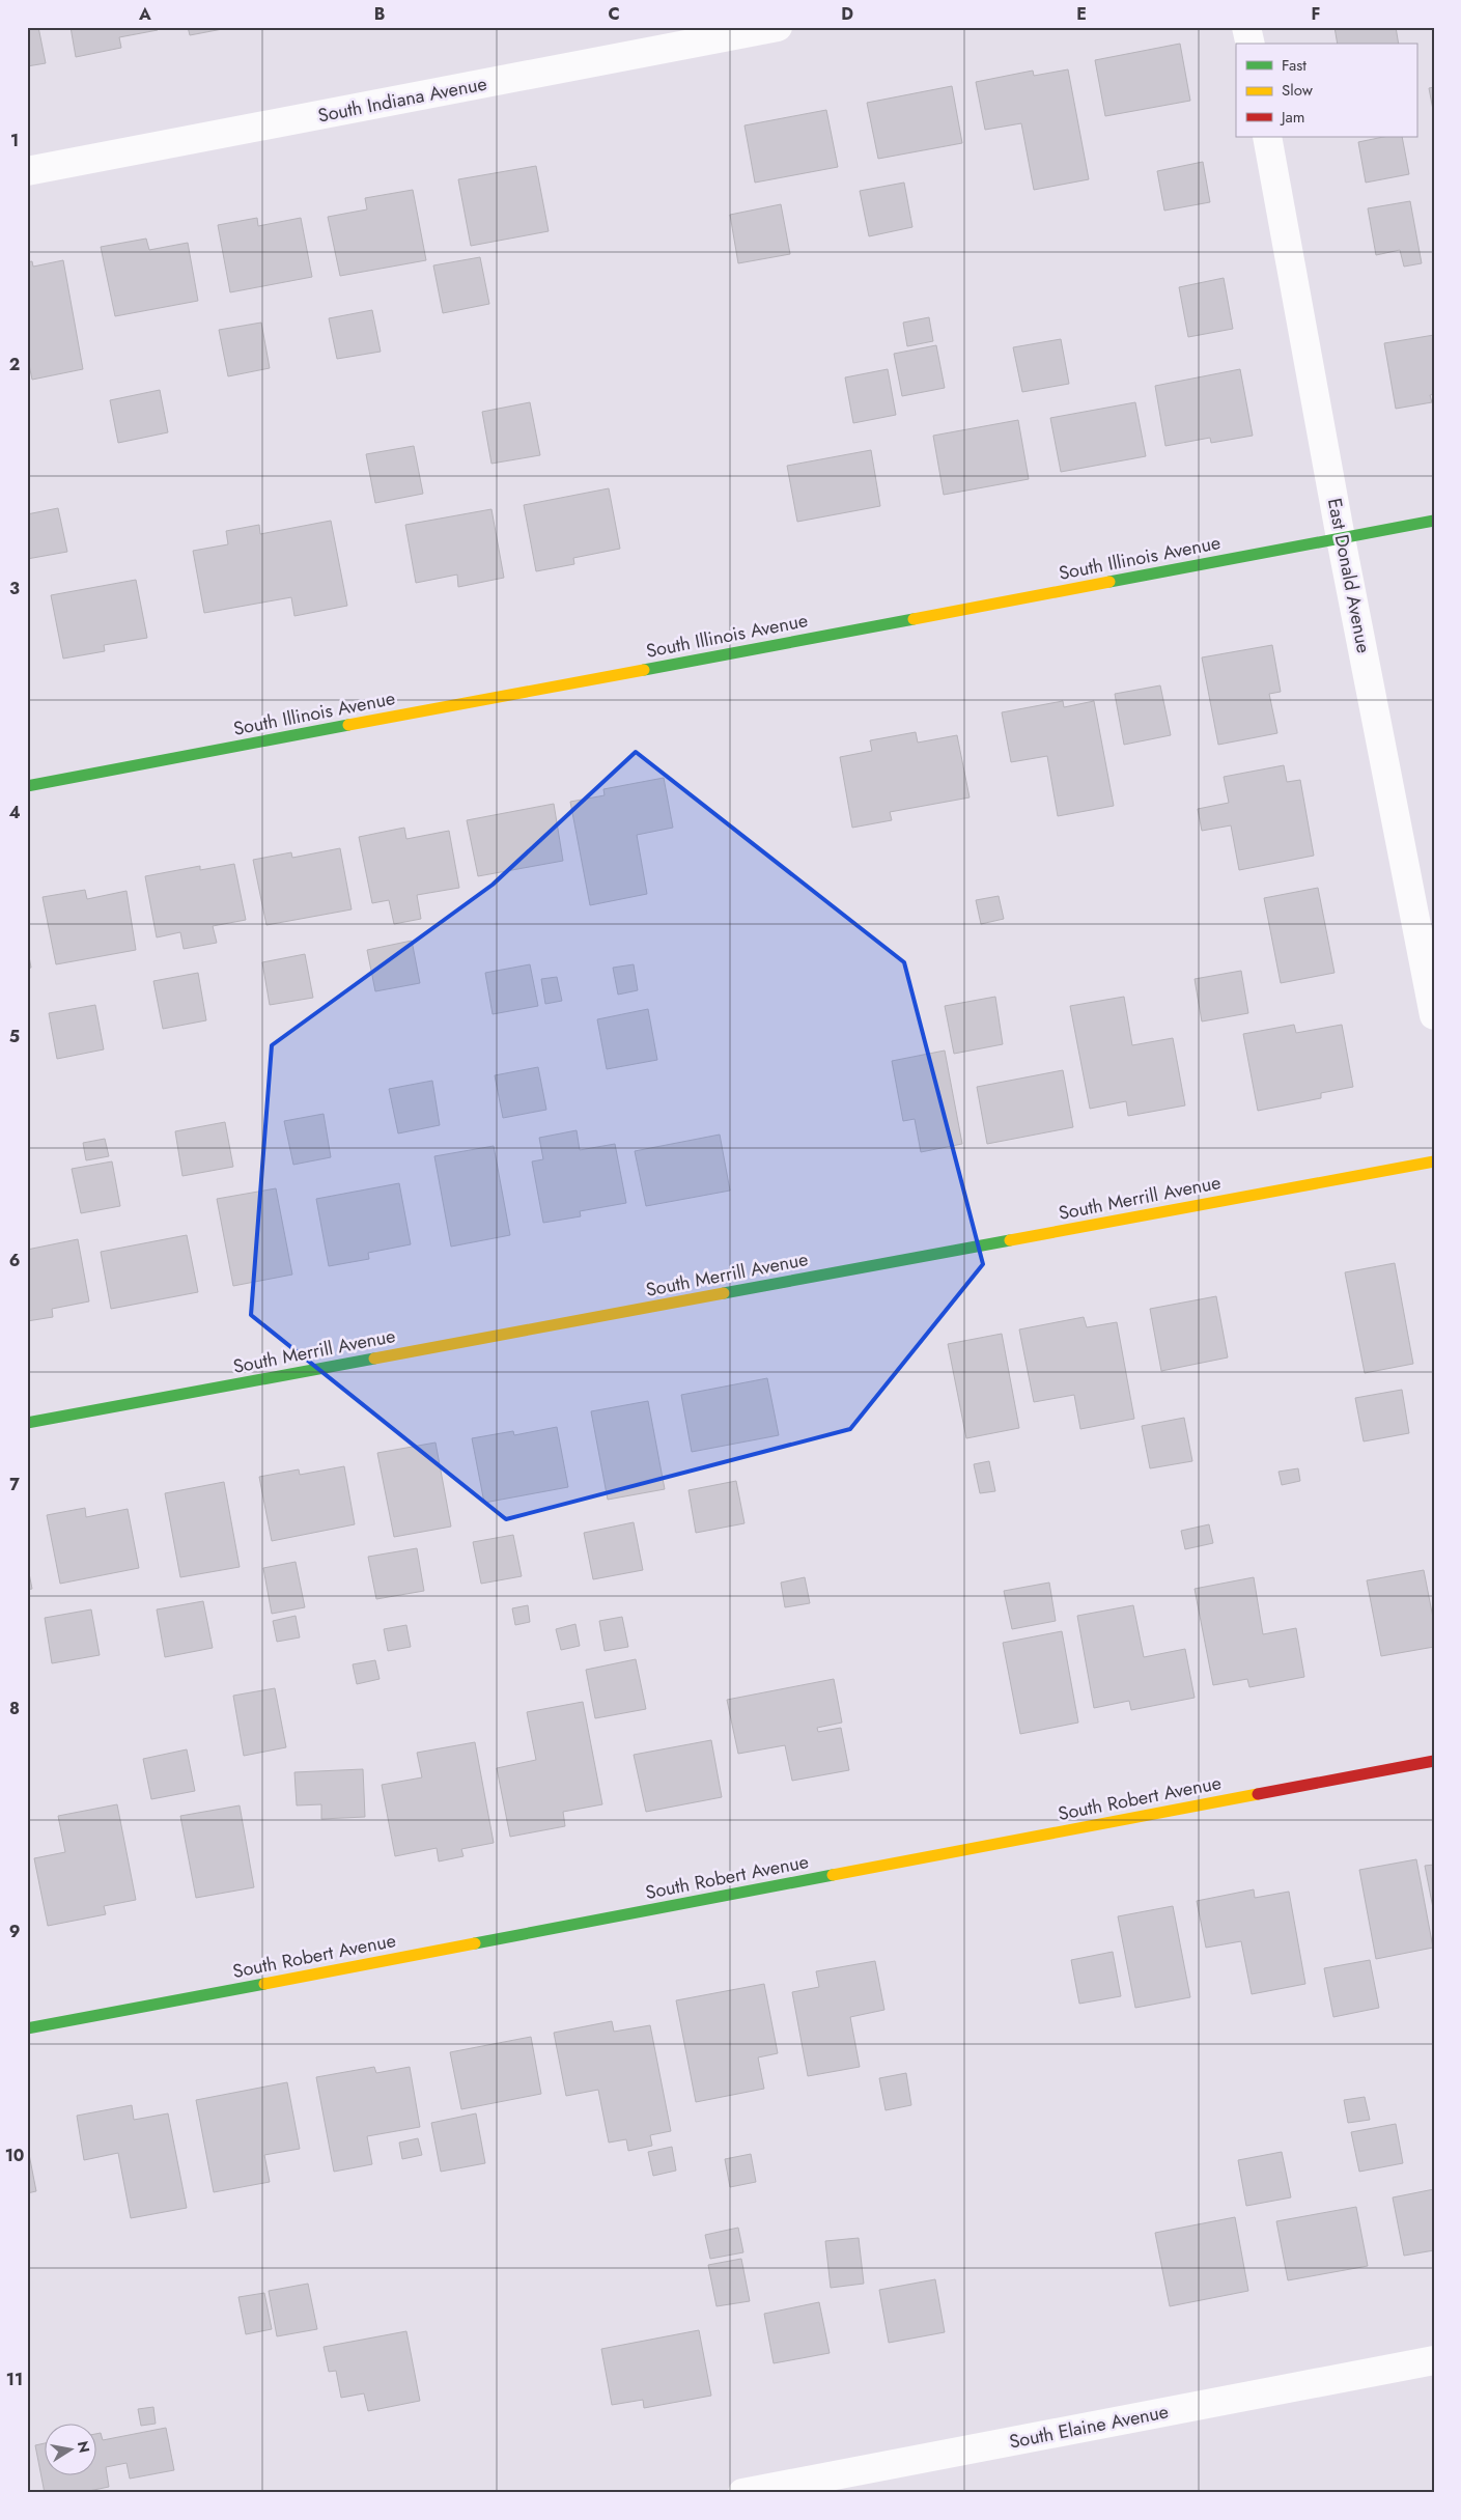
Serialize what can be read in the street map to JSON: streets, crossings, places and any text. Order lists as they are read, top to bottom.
{
  "streets": {
    "street": [
      "South Indiana Avenue",
      "South Illinois Avenue",
      "East Donald Avenue",
      "South Merrill Avenue",
      "South Robert Avenue",
      "South Elaine Avenue"
    ]
  },
  "crossings": [
    ["South Illinois Avenue", "East Donald Avenue"]
  ],
  "legend": ["Fast", "Slow", "Jam"],
  "north": "right",
  "grid": {
    "columns": [
      "A",
      "B",
      "C",
      "D",
      "E",
      "F"
    ],
    "rows": [
      "1",
      "2",
      "3",
      "4",
      "5",
      "6",
      "7",
      "8",
      "9",
      "10",
      "11"
    ]
  }
}
